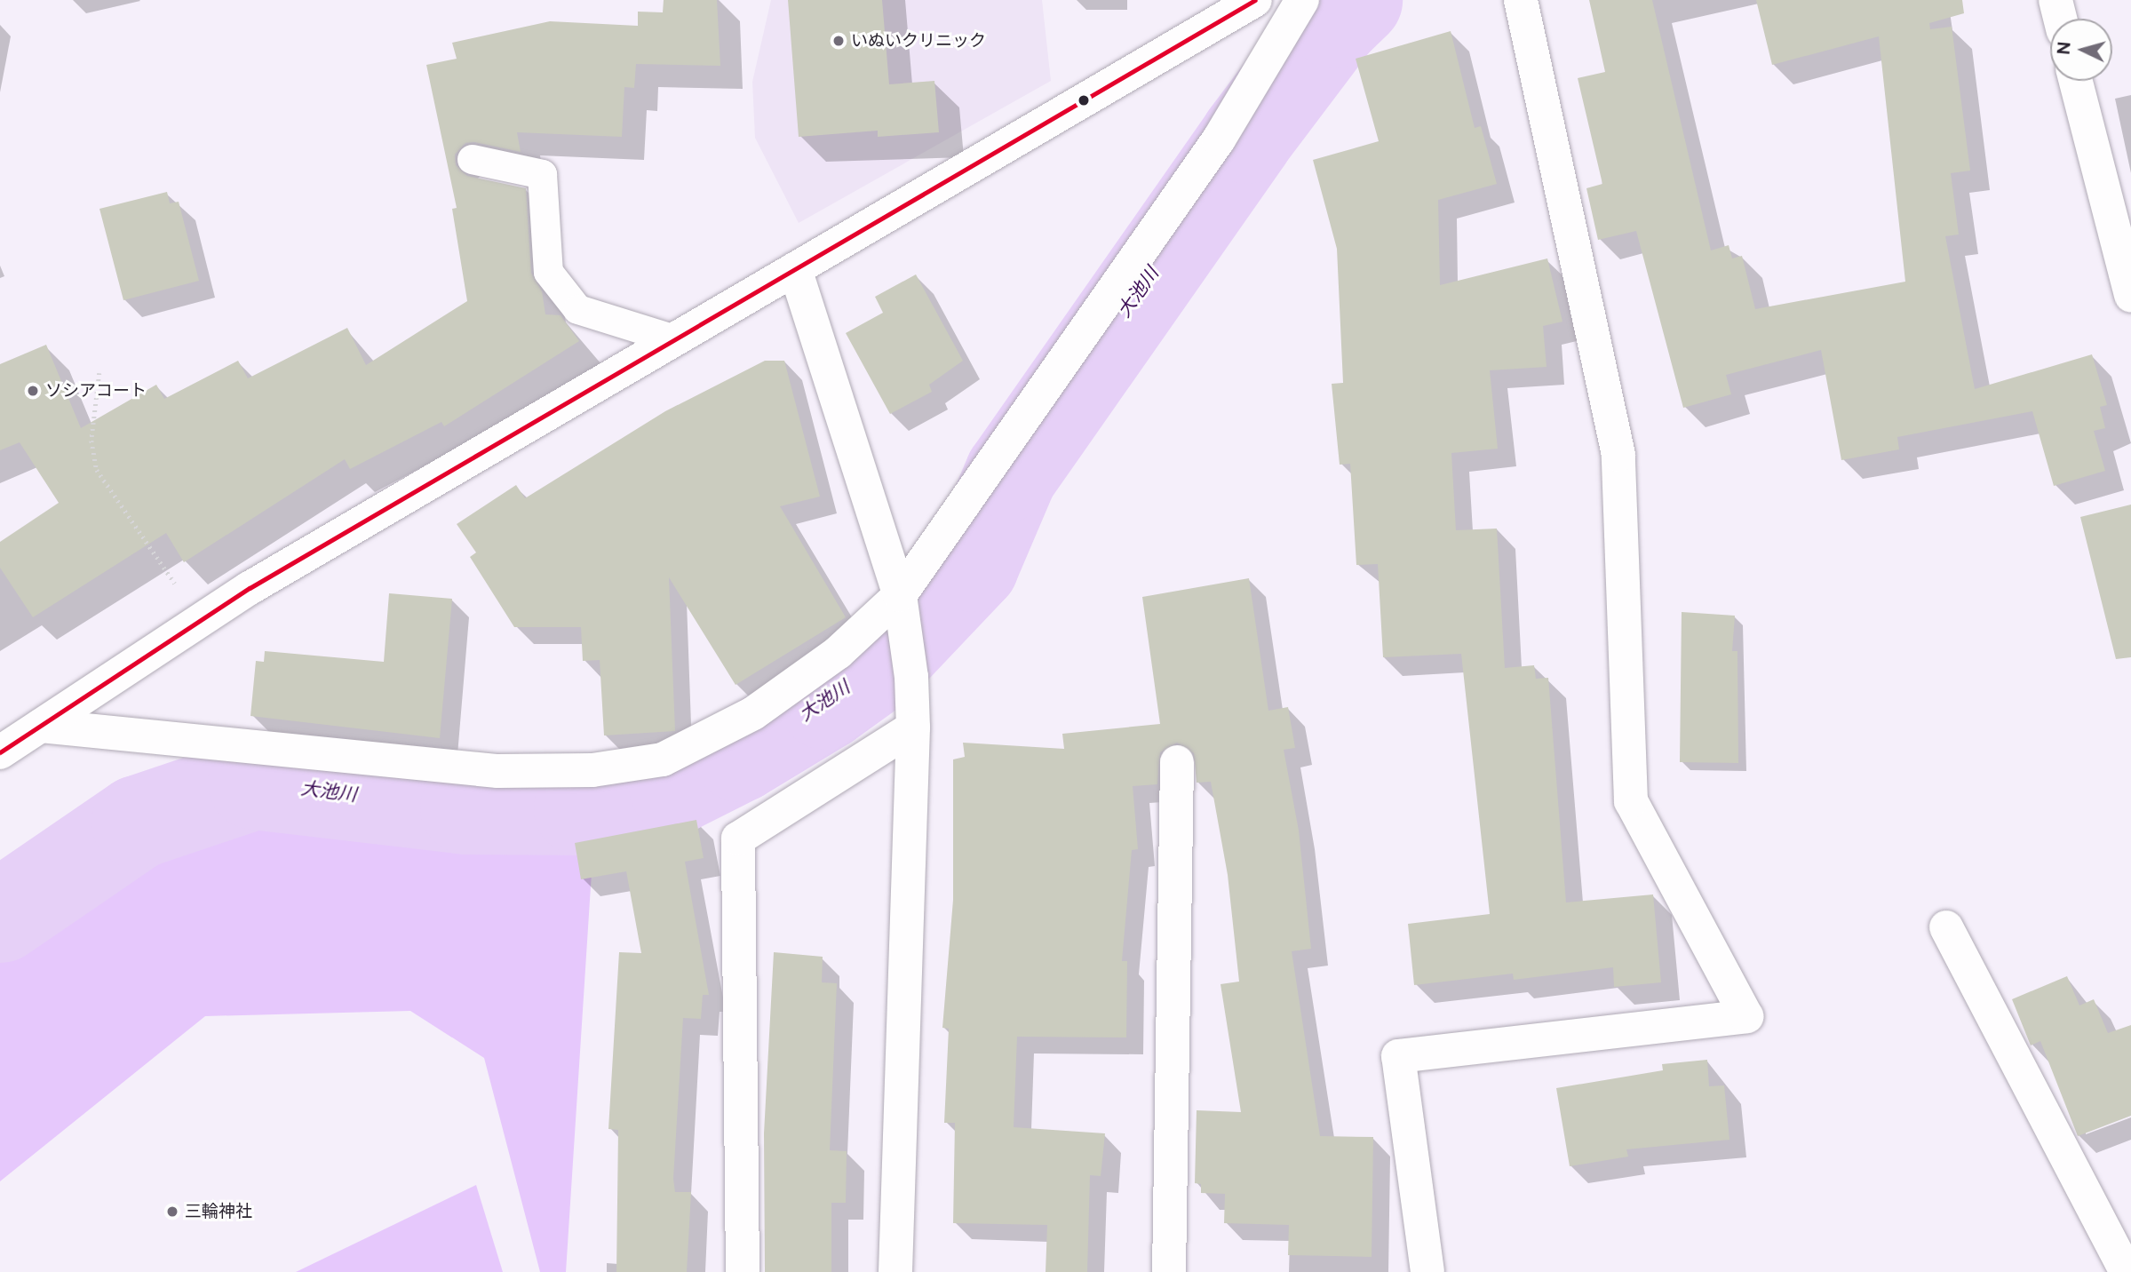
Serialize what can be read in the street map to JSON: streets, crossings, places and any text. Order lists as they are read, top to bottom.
{
  "water": ["大池川"],
  "places": ["いぬいクリニック", "ソシアコート", "三輪神社"],
  "north": "left"
}
